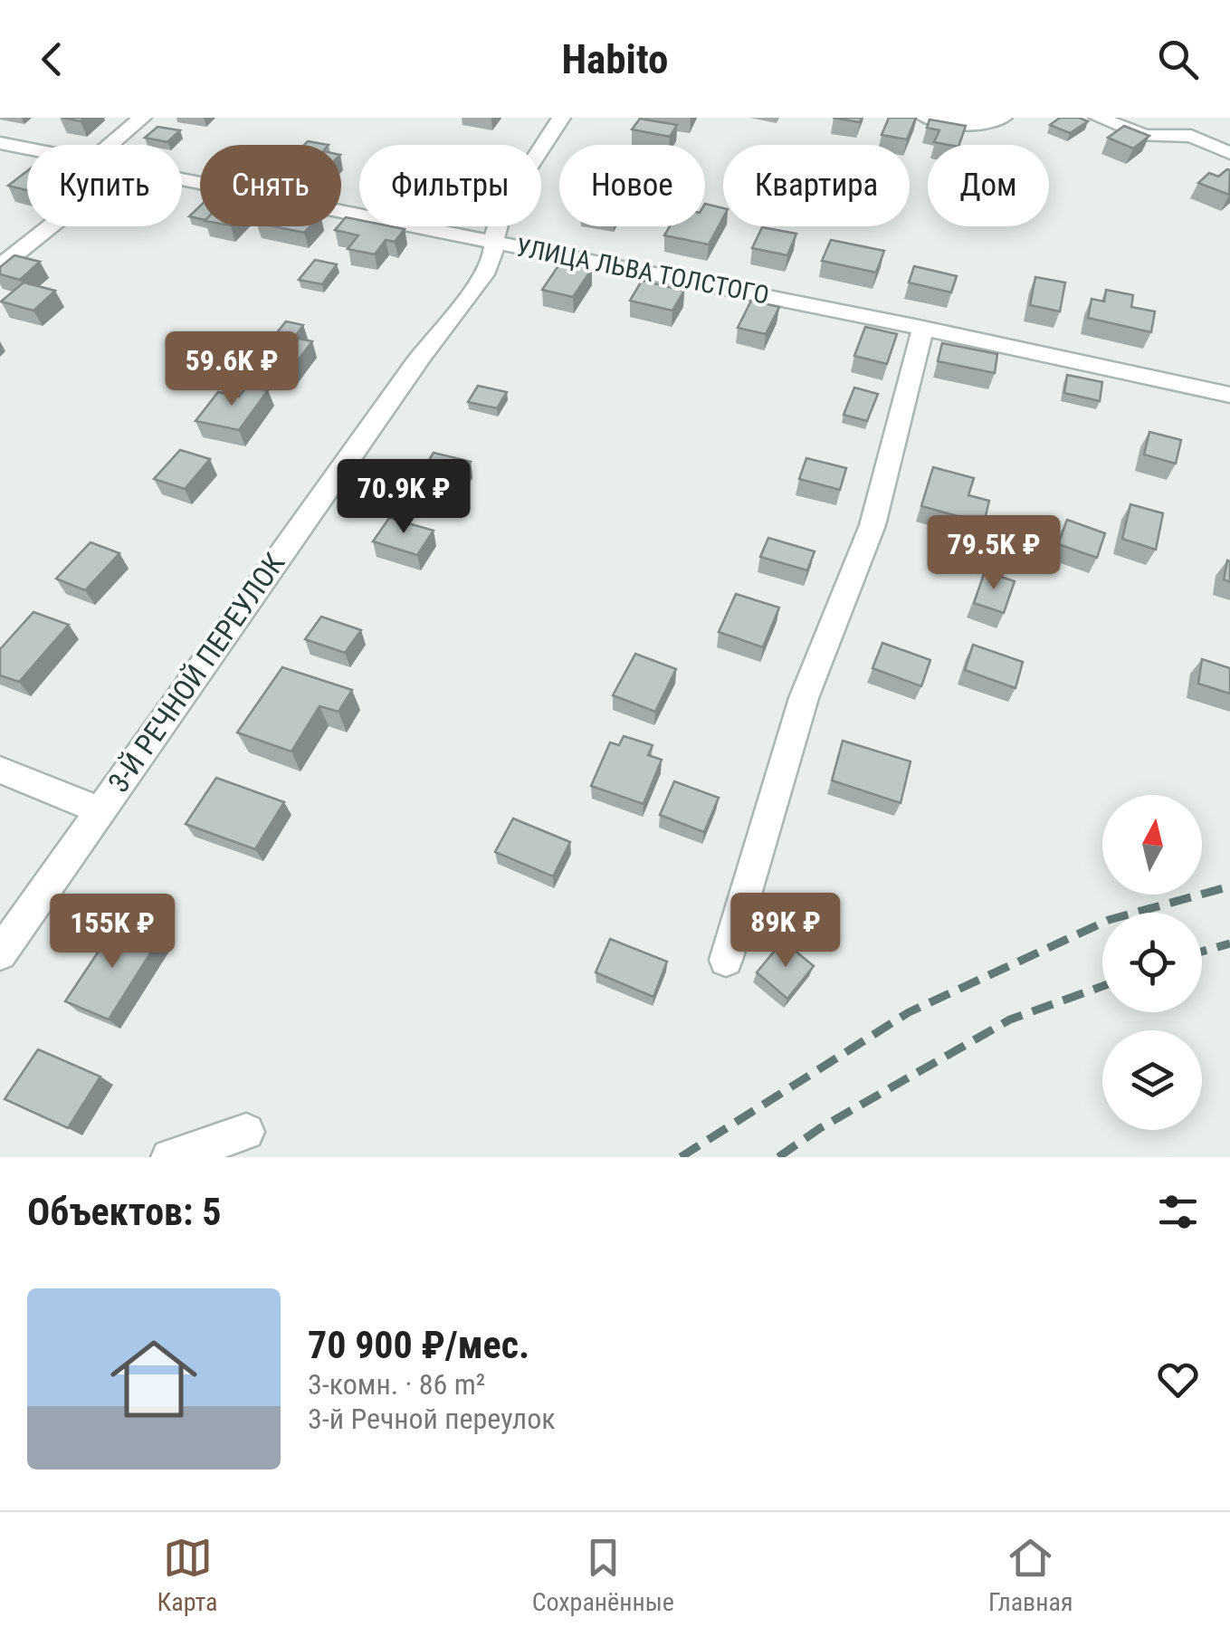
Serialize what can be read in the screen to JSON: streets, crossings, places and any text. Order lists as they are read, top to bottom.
{
  "streets": {
    "street": ["УЛИЦА ЛЬВА ТОЛСТОГО", "3-Й РЕЧНОЙ ПЕРЕУЛОК"]
  },
  "crossings": [
    ["УЛИЦА ЛЬВА ТОЛСТОГО", "3-Й РЕЧНОЙ ПЕРЕУЛОК"]
  ],
  "north": "top",
  "page": {
    "header": "Habito",
    "chip": [
      "Купить",
      "Снять",
      "Фильтры",
      "Новое",
      "Квартира",
      "Дом"
    ],
    "price": [
      "59.6K ₽",
      "70.9K ₽",
      "79.5K ₽",
      "89K ₽",
      "155K ₽"
    ],
    "heading": "Объектов: 5",
    "list": [
      {
        "name": "70 900 ₽/мес.",
        "note": "3-комн. · 86 m² · 3-й Речной переулок"
      }
    ],
    "tabs": ["Карта", "Сохранённые", "Главная"]
  }
}
